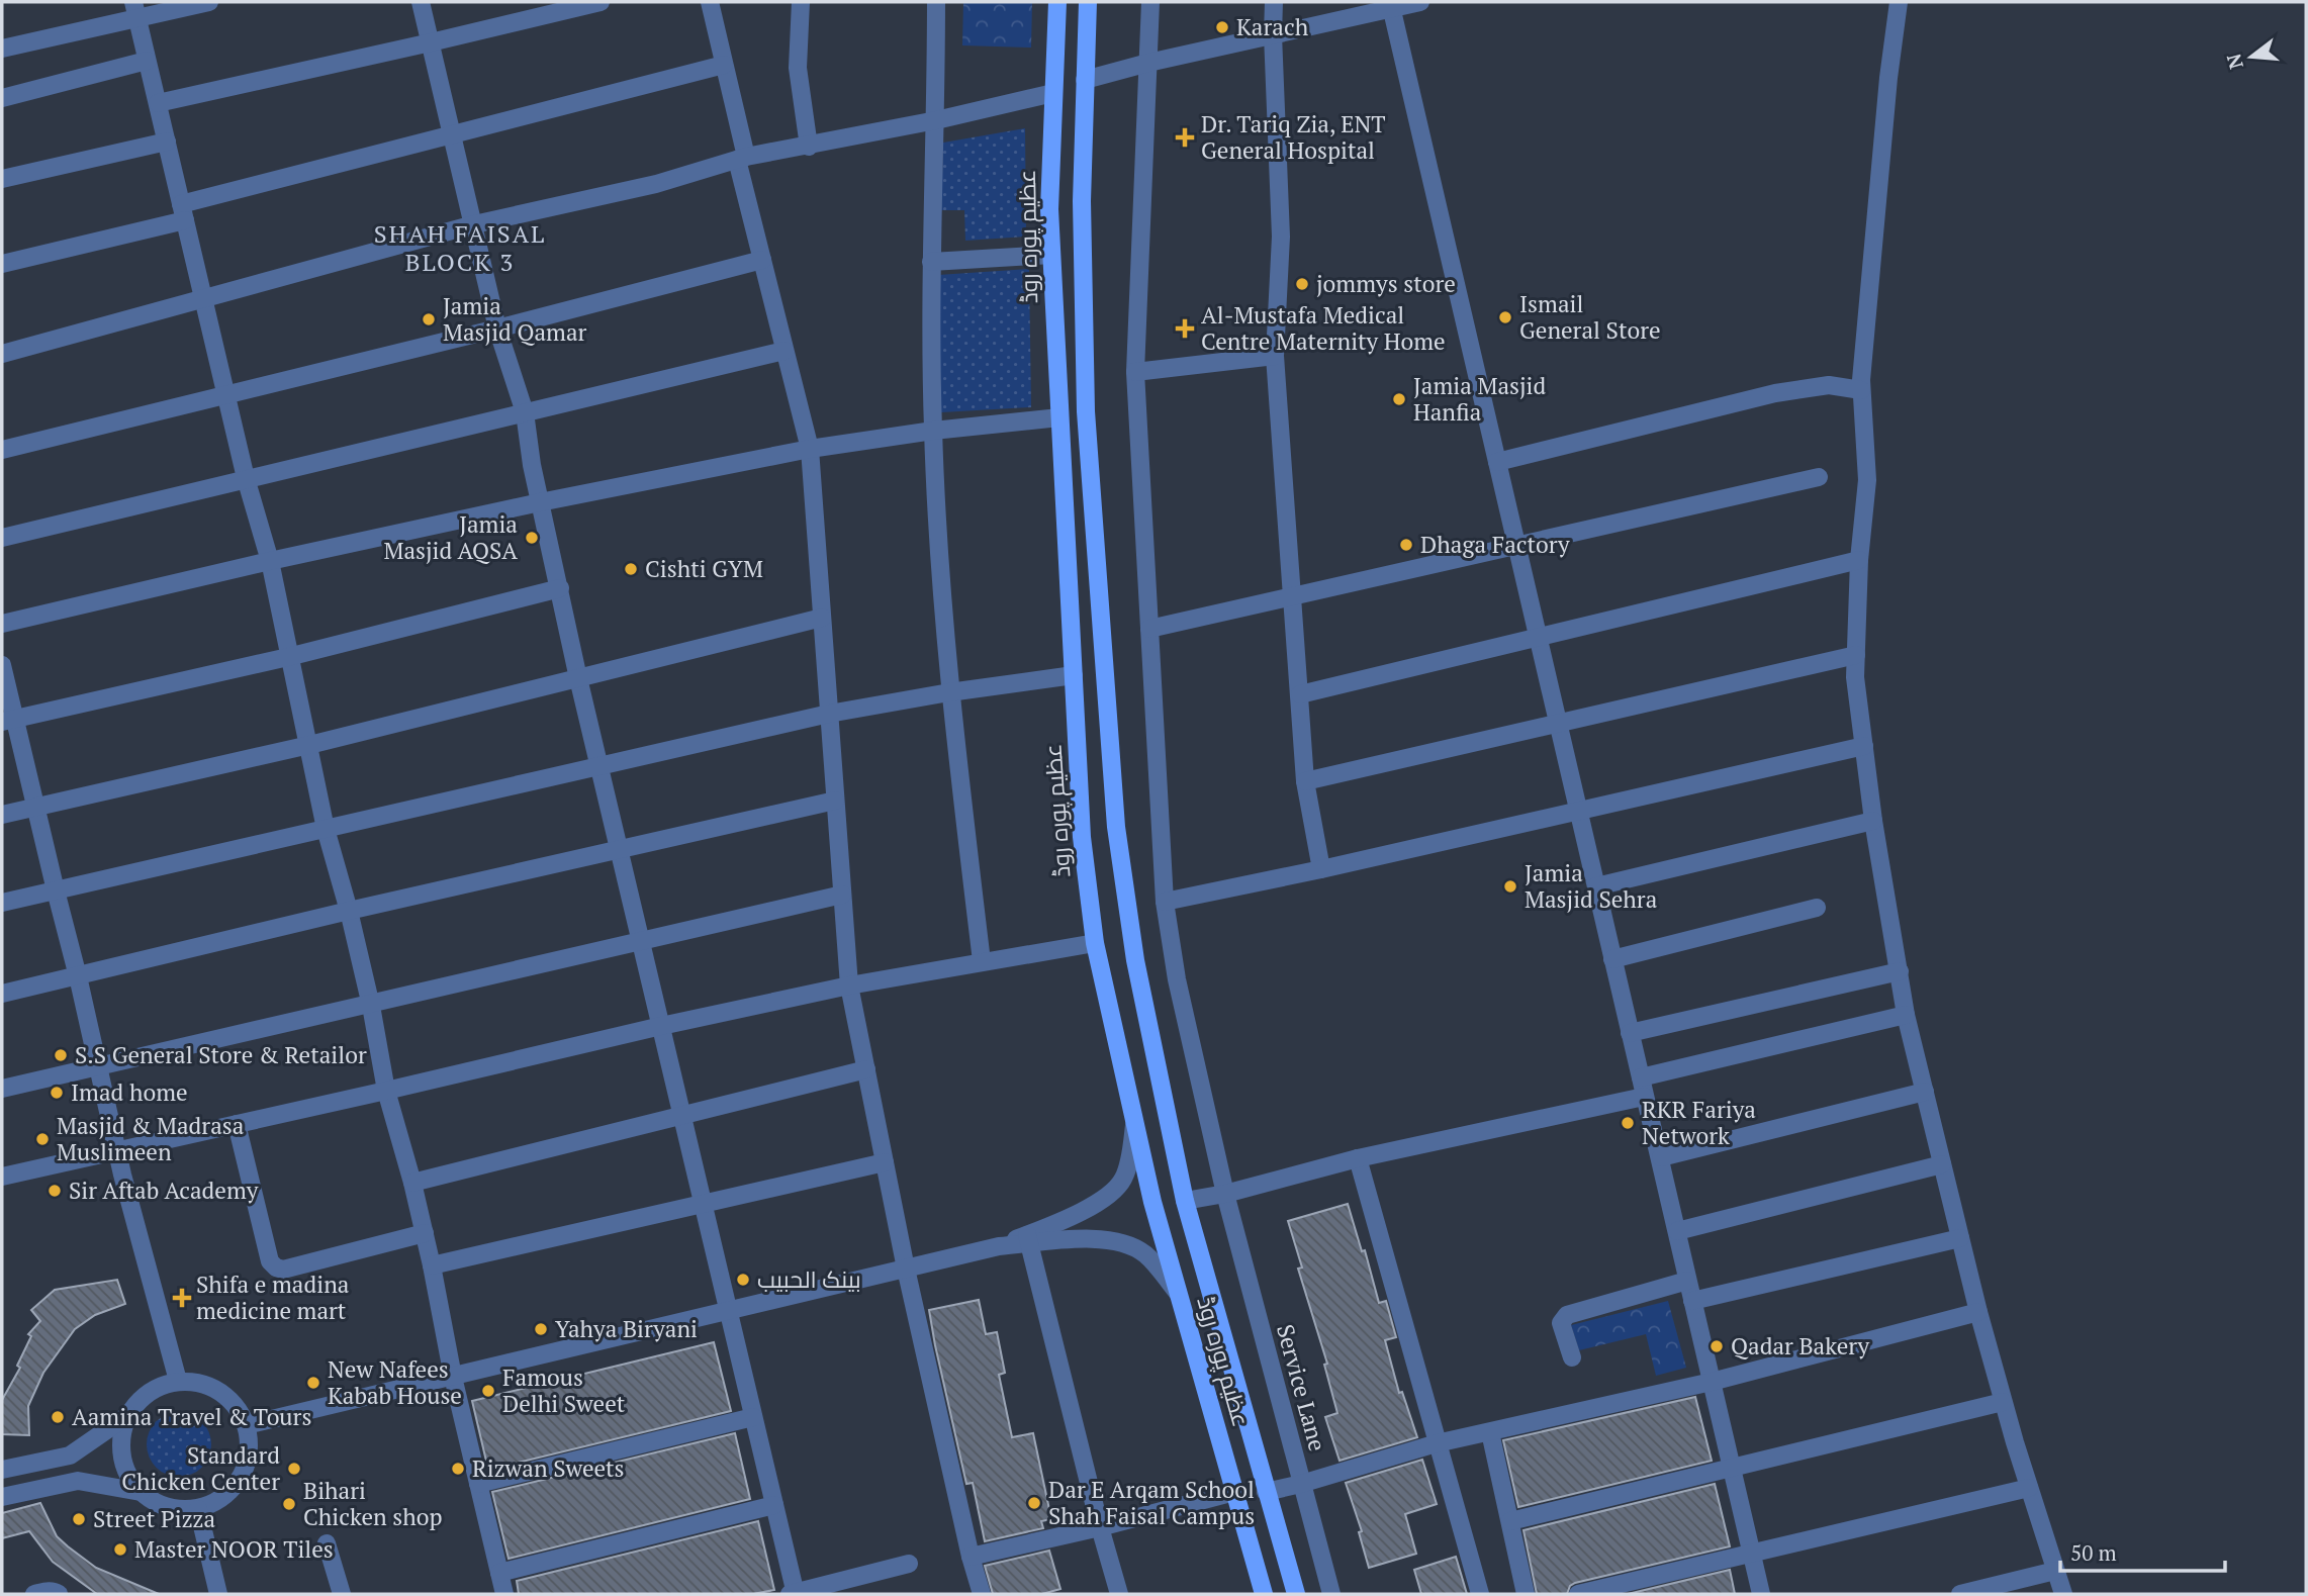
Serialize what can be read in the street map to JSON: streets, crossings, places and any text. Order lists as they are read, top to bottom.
{
  "streets": {
    "main road": ["عظیم پورہ روڈ"],
    "street": ["Service Lane"]
  },
  "districts": ["SHAH FAISAL BLOCK 3"],
  "places": {
    "other": [
      "Karach",
      "jommys store",
      "Ismail General Store",
      "Jamia Masjid Qamar",
      "Jamia Masjid Hanfia",
      "Jamia Masjid AQSA",
      "Dhaga Factory",
      "Cishti GYM",
      "Jamia Masjid Sehra",
      "S.S General Store & Retailor",
      "Imad home",
      "RKR Fariya Network",
      "Masjid & Madrasa Muslimeen",
      "Sir Aftab Academy",
      "بينک الحبيب",
      "Yahya Biryani",
      "Qadar Bakery",
      "New Nafees Kabab House",
      "Famous Delhi Sweet",
      "Aamina Travel & Tours",
      "Standard Chicken Center",
      "Rizwan Sweets",
      "Dar E Arqam School Shah Faisal Campus",
      "Bihari Chicken shop",
      "Street Pizza",
      "Master NOOR Tiles"
    ],
    "health": ["Dr. Tariq Zia, ENT General Hospital", "Al-Mustafa Medical Centre Maternity Home", "Shifa e madina medicine mart"]
  },
  "scale_bar": "50 m",
  "north": "left"
}
